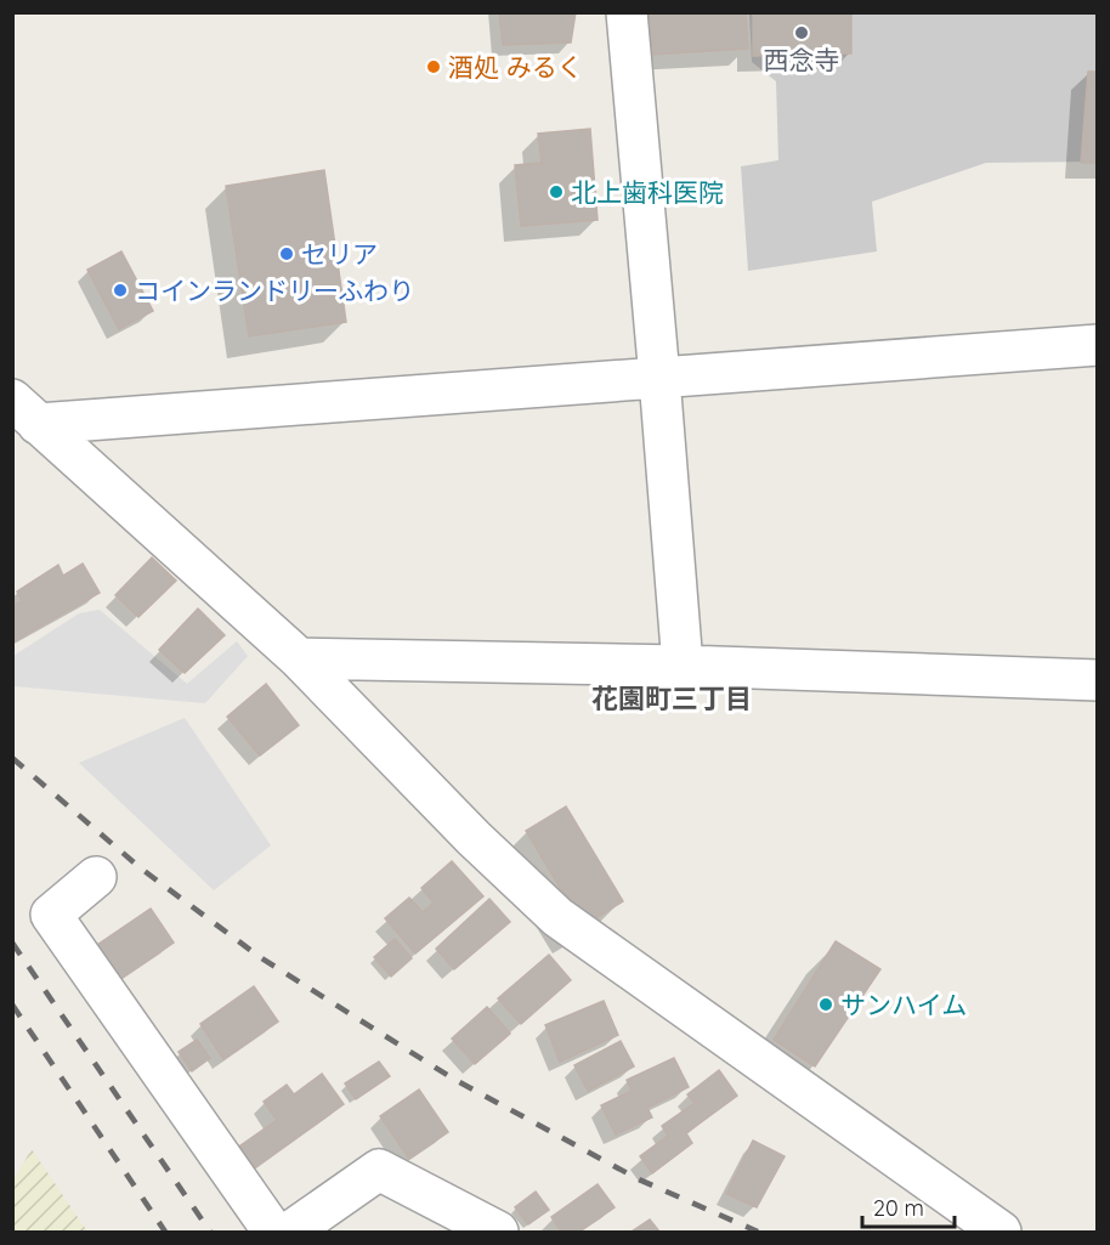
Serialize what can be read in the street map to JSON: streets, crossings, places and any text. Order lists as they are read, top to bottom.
{
  "districts": ["花園町三丁目"],
  "places": [
    "西念寺",
    "酒処 みるく",
    "北上歯科医院",
    "セリア",
    "コインランドリーふわり",
    "サンハイム"
  ],
  "scale_bar": "20 m"
}
